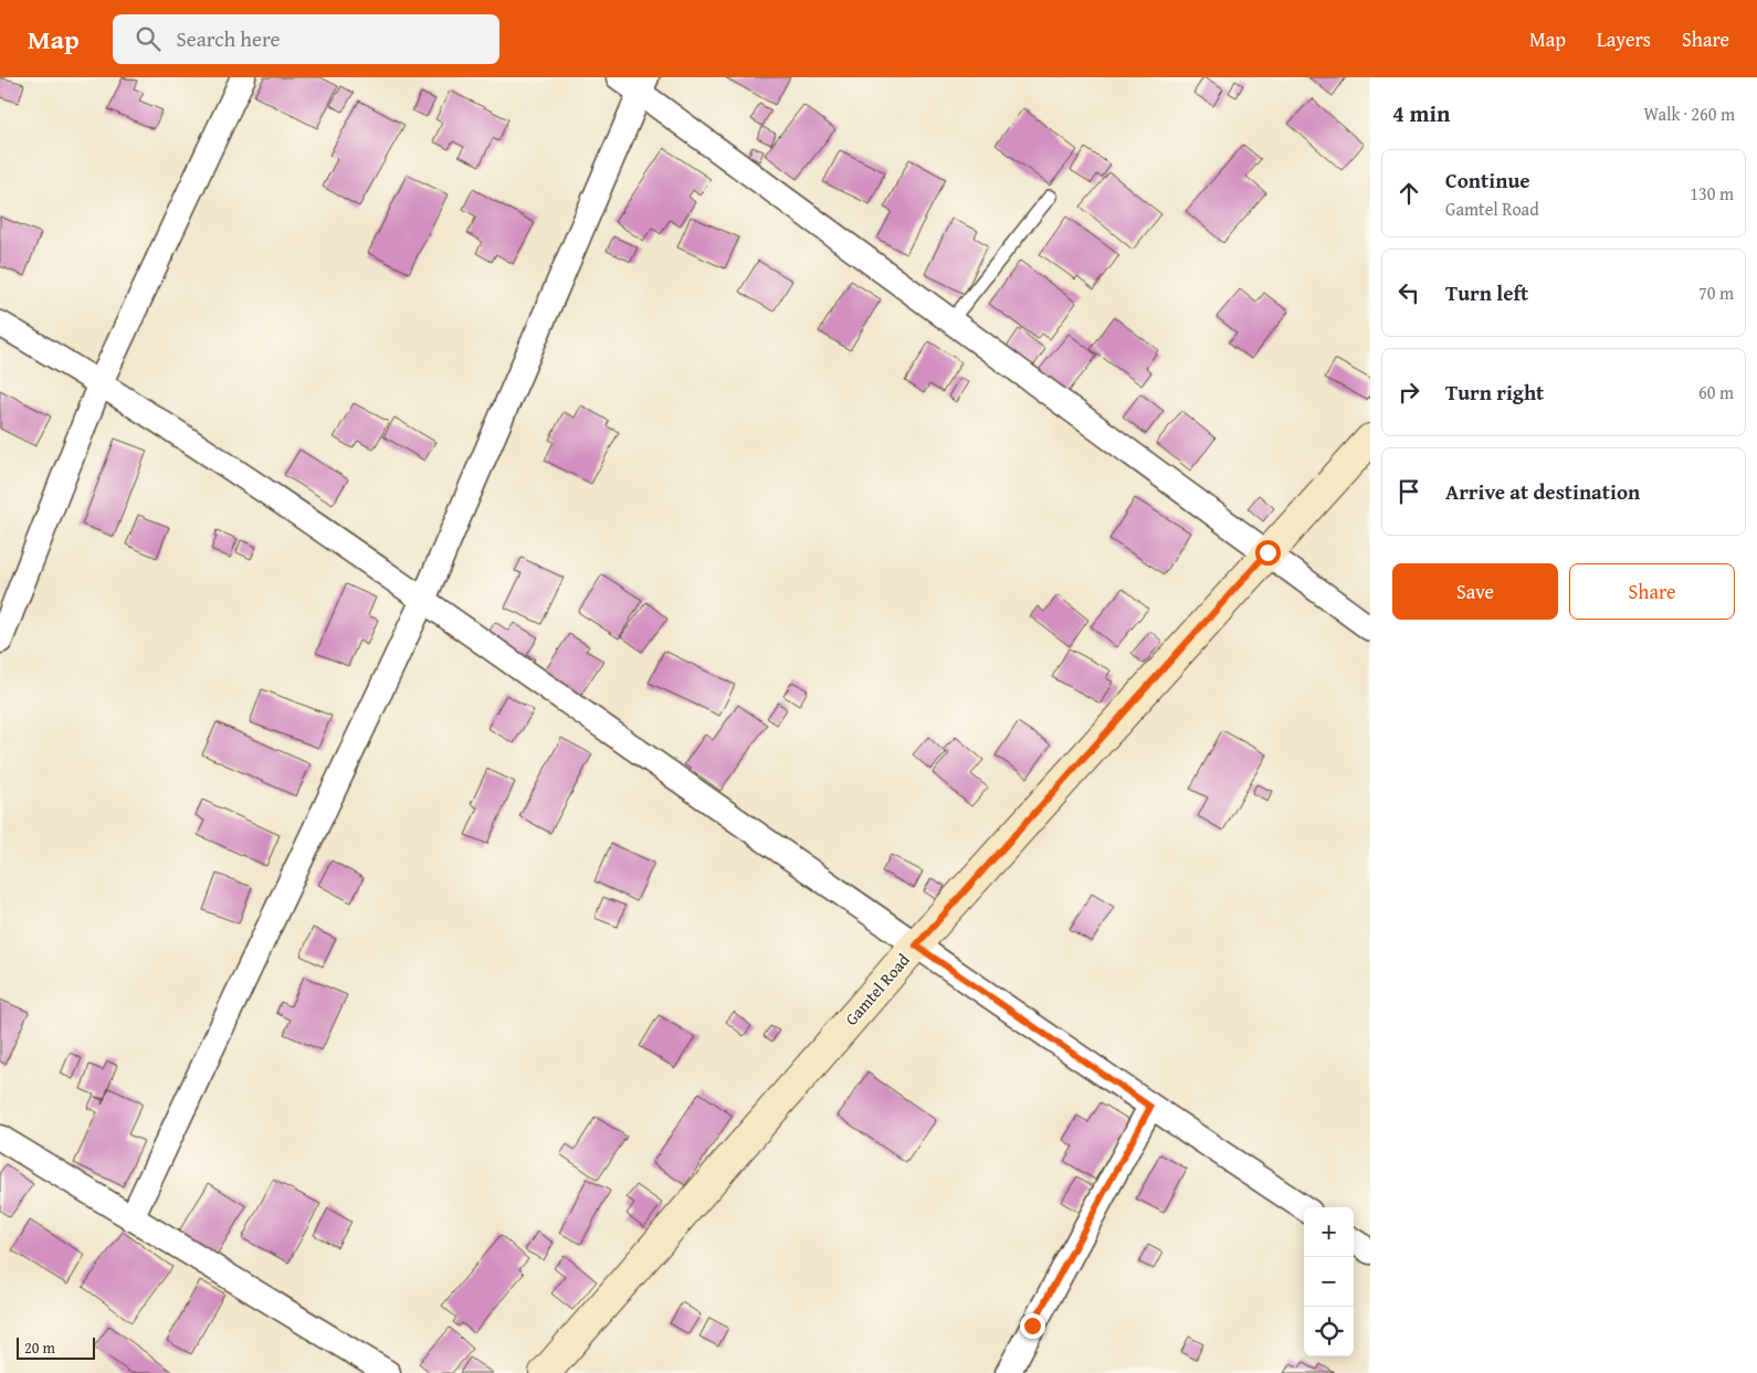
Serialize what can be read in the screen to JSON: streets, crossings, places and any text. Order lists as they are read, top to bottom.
{
  "streets": {
    "street": ["Gamtel Road"]
  },
  "scale_bar": "20 m",
  "page": {
    "header": "Map",
    "search": "Search here",
    "nav": ["Map", "Layers", "Share"],
    "heading": ["4 min", "Walk · 260 m"],
    "list": [
      ["Continue", "Gamtel Road", "130 m"],
      ["Turn left", "70 m"],
      ["Turn right", "60 m"],
      "Arrive at destination"
    ],
    "buttons": ["Save", "Share"],
    "map_buttons": ["+", "−"],
    "scale": "20 m"
  }
}
